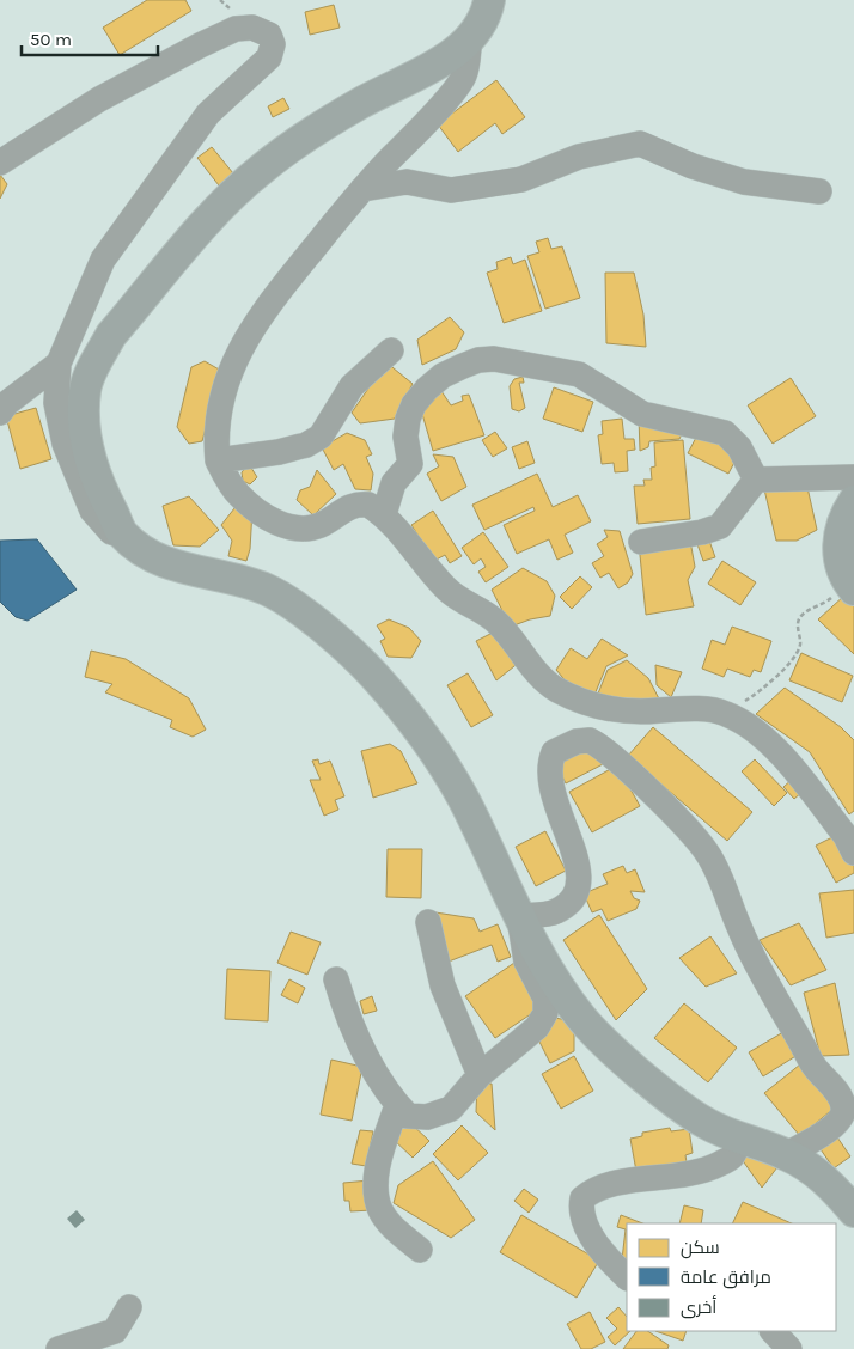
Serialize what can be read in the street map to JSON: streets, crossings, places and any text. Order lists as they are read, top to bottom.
{
  "legend": ["سكن", "مرافق عامة", "أخرى"],
  "scale_bar": "50 m"
}
